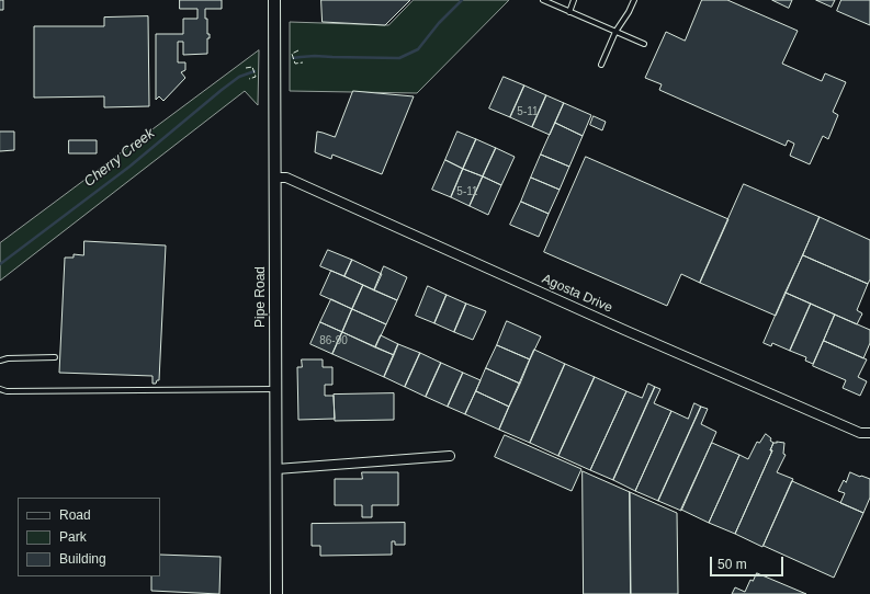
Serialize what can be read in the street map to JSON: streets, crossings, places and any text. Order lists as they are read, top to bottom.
{
  "streets": {
    "street": ["Agosta Drive", "Pipe Road"]
  },
  "crossings": [
    ["Agosta Drive", "Pipe Road"]
  ],
  "water": ["Cherry Creek"],
  "house_numbers": ["5-11", "5-11", "86-90"],
  "legend": ["Road", "Park", "Building"],
  "scale_bar": "50 m"
}
